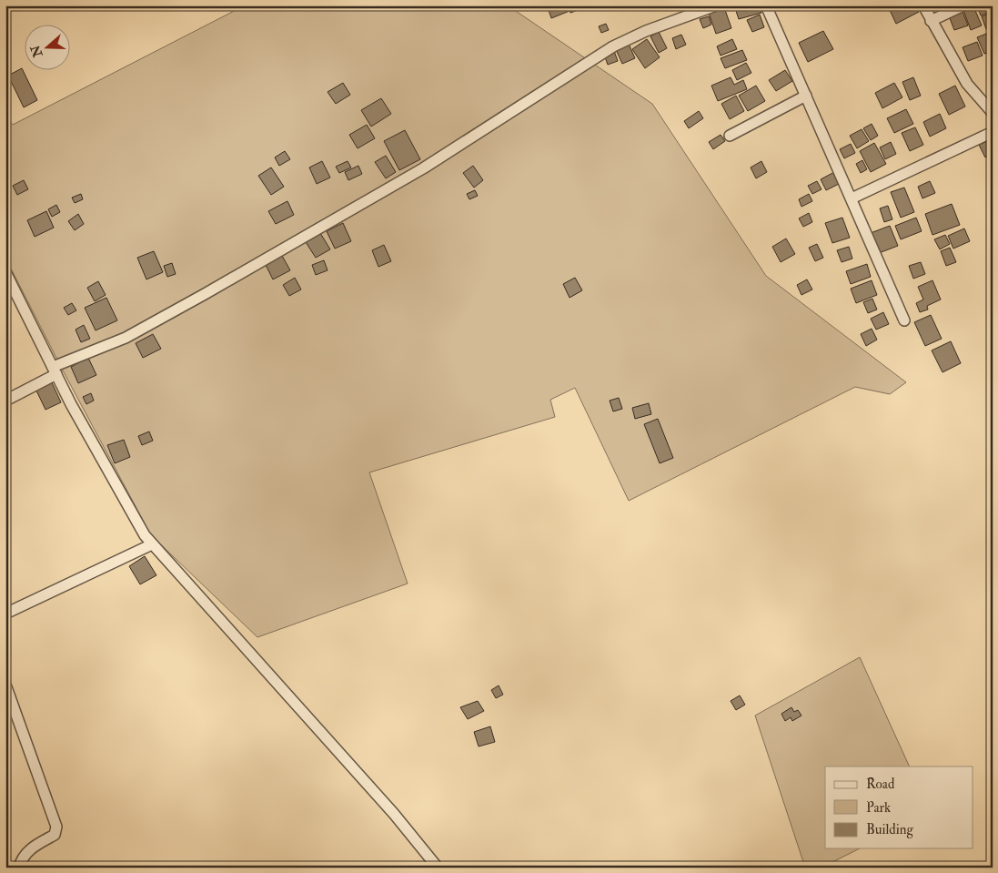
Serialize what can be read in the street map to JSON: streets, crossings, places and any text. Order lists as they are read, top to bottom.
{
  "legend": ["Road", "Park", "Building"],
  "north": "left"
}
